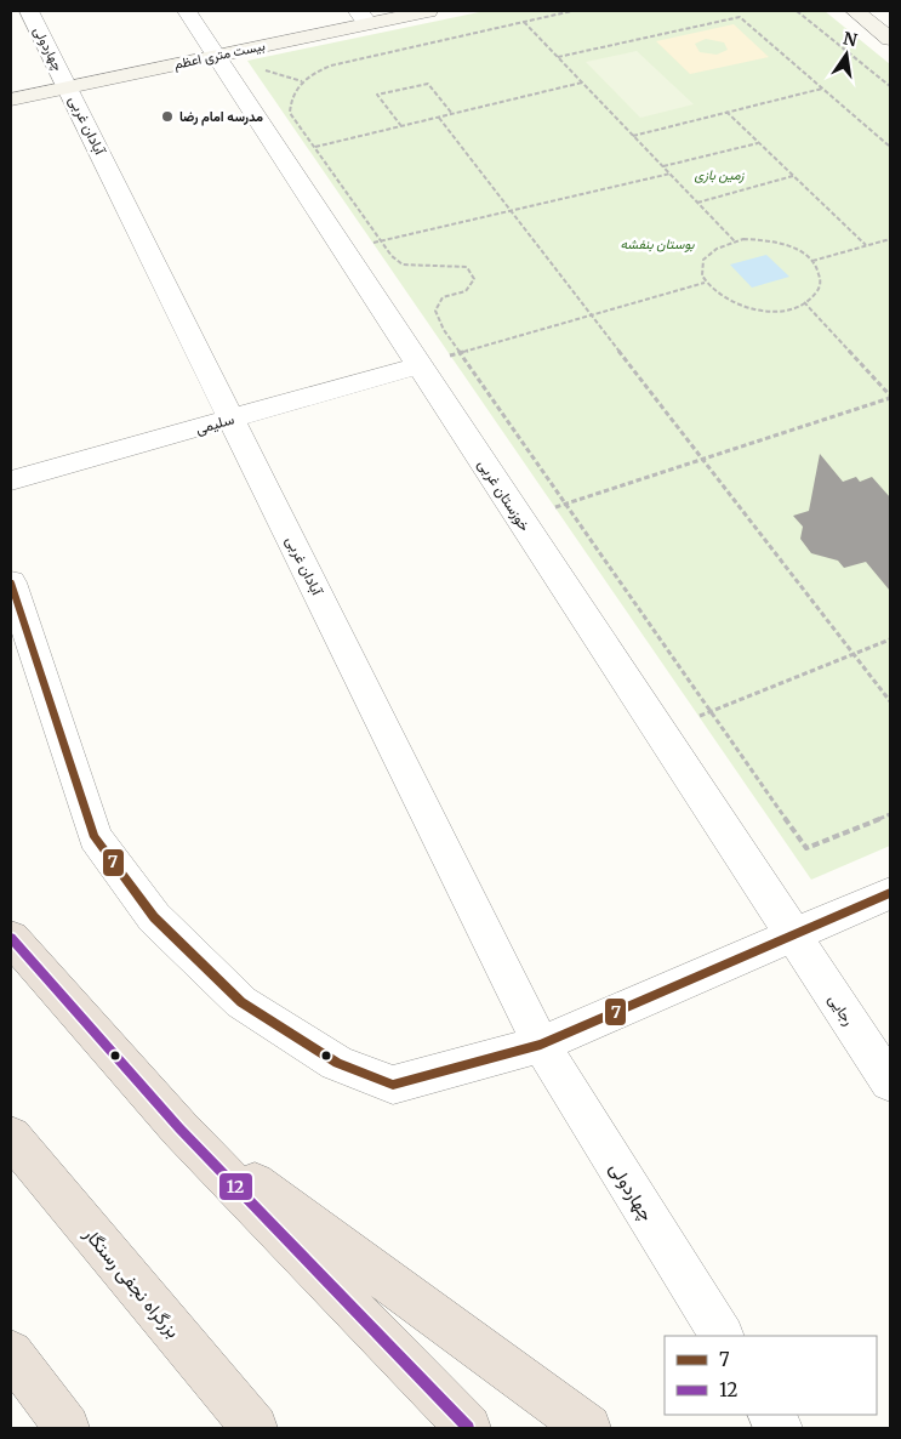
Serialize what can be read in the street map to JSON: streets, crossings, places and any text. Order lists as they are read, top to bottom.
{
  "streets": {
    "highway": ["بزرگراه نجفی رستگار"],
    "main road": ["بیست متری اعظم"],
    "street": [
      "چهاردولی",
      "آبادان غربی",
      "سلیمی",
      "خوزستان غربی",
      "رجایی"
    ]
  },
  "crossings": [
    ["چهاردولی", "بیست متری اعظم"],
    ["چهاردولی", "آبادان غربی"],
    ["بیست متری اعظم", "آبادان غربی"],
    ["بیست متری اعظم", "خوزستان غربی"],
    ["آبادان غربی", "سلیمی"],
    ["سلیمی", "خوزستان غربی"],
    ["خوزستان غربی", "رجایی"]
  ],
  "parks": ["زمین بازی", "بوستان بنفشه"],
  "places": ["مدرسه امام رضا"],
  "lines": ["transit line 7", "transit line 12"],
  "legend": ["7", "12"],
  "north": "top"
}
